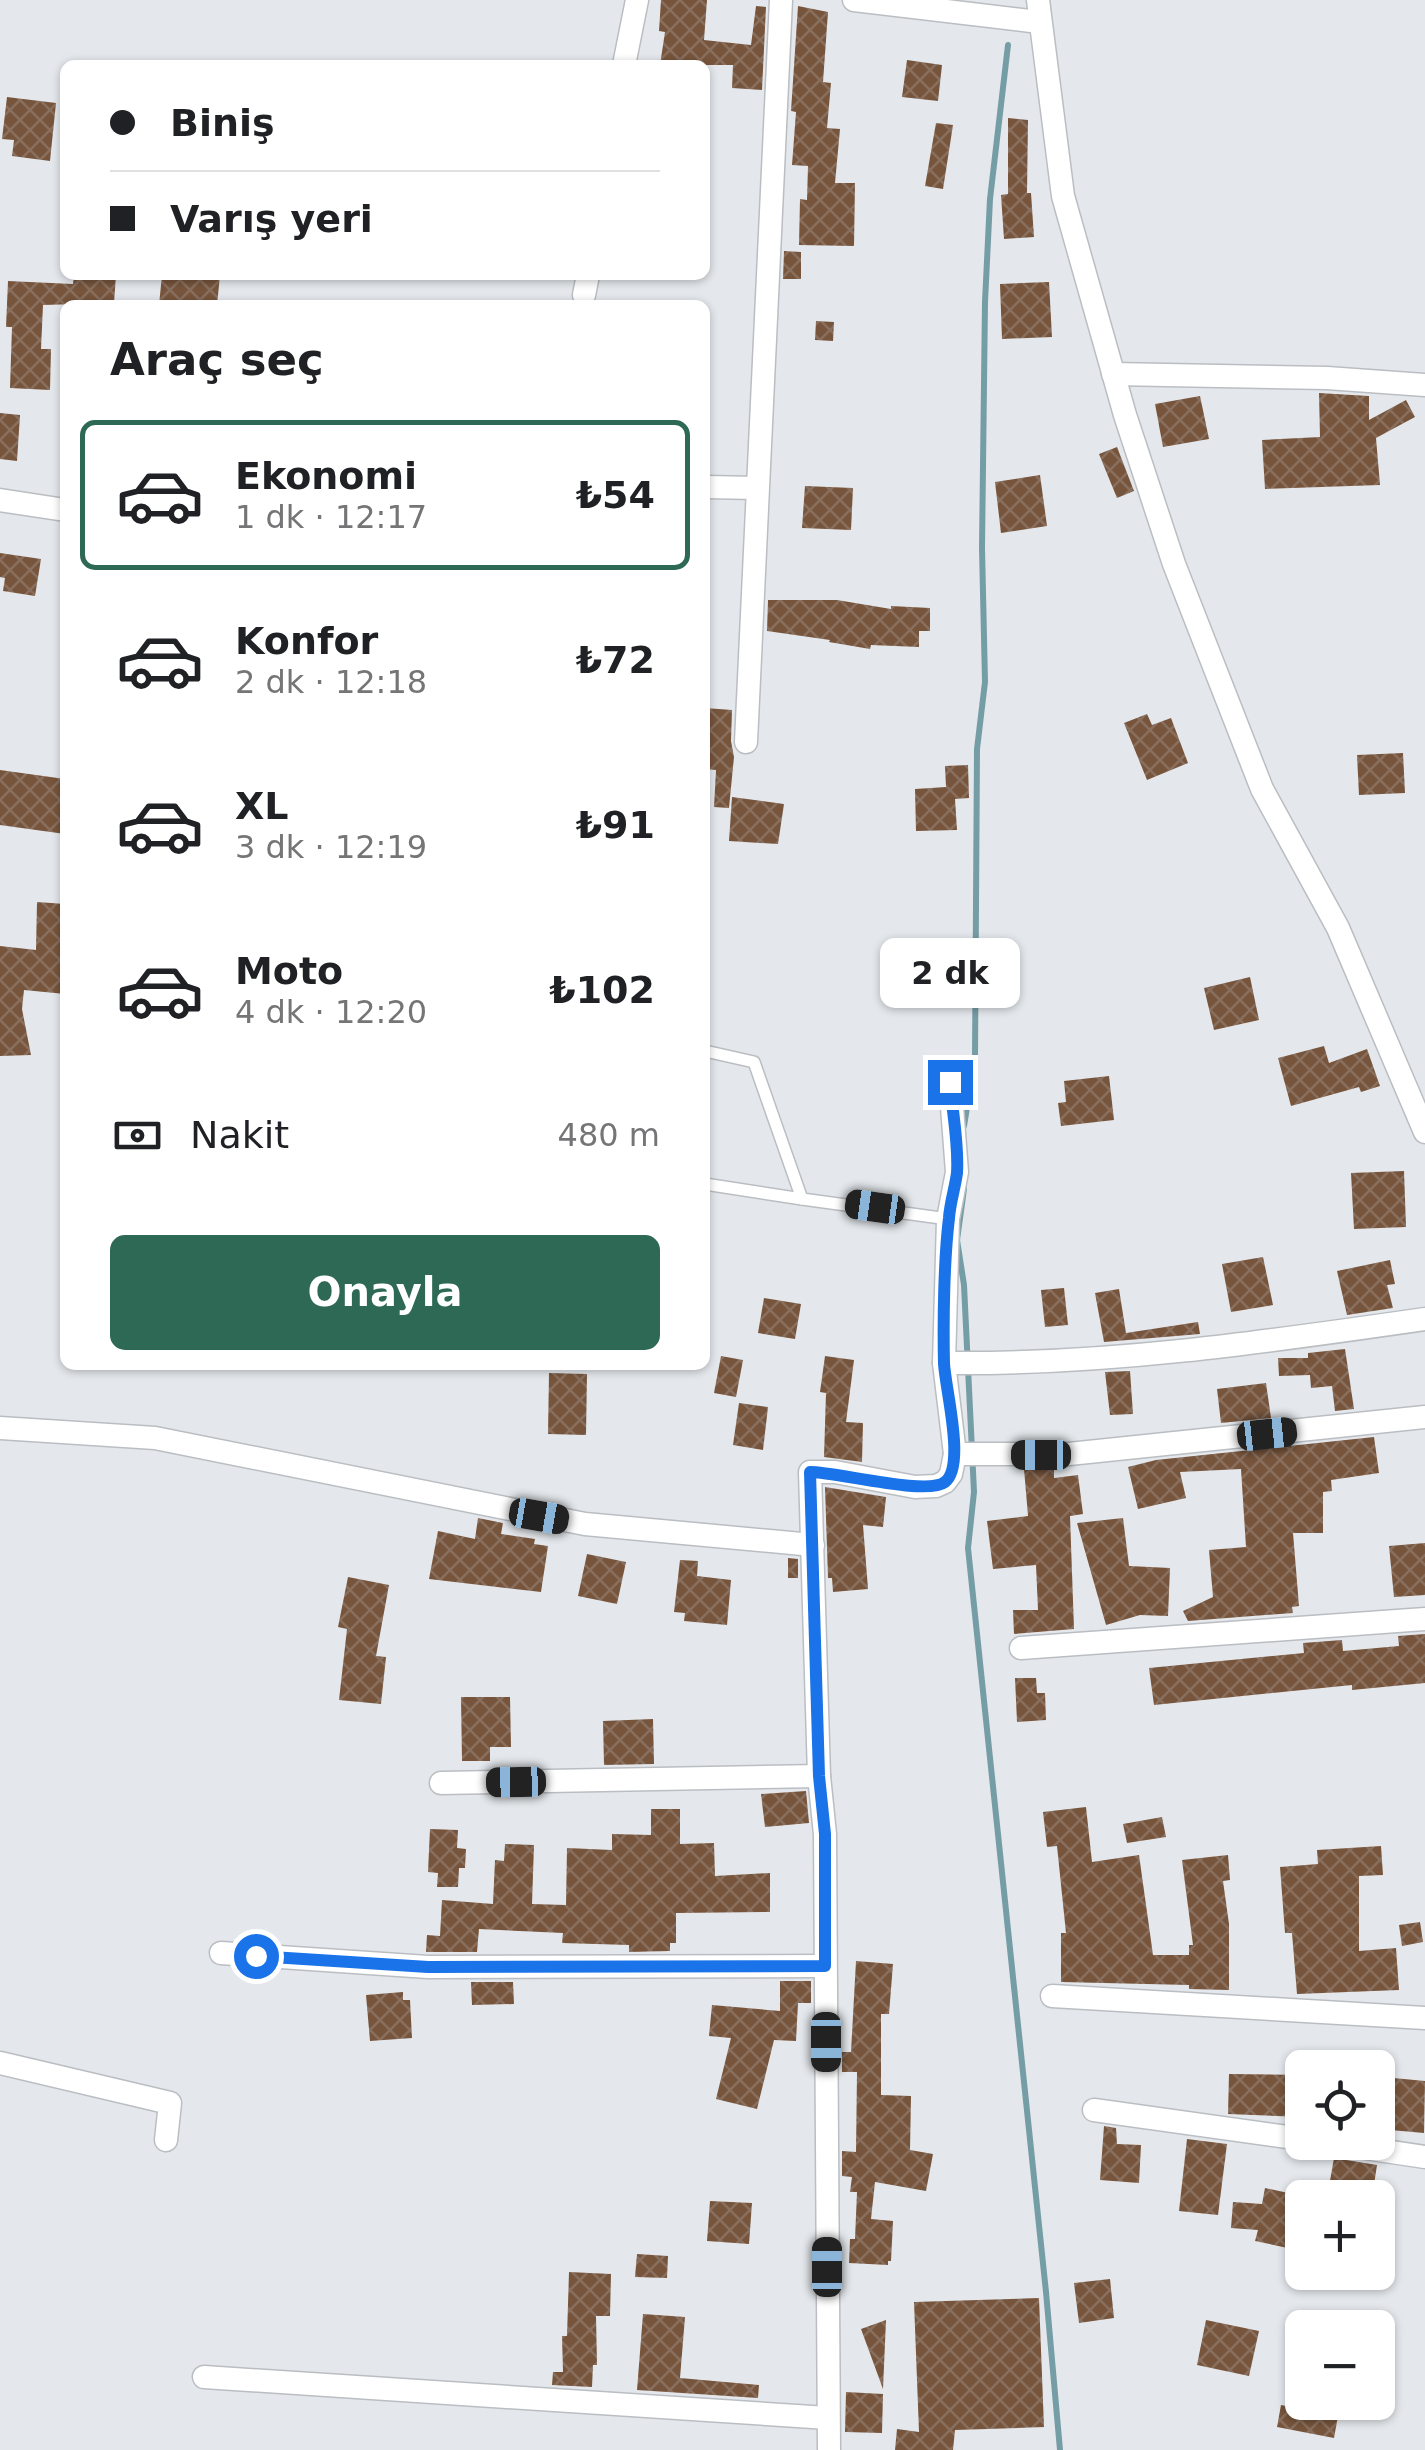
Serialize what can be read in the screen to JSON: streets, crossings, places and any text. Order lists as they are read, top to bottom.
{
  "page": {
    "banner": ["Biniş", "Varış yeri"],
    "heading": "Araç seç",
    "list": [
      {
        "name": "Ekonomi",
        "note": "1 dk · 12:17",
        "value": "₺54"
      },
      {
        "name": "Konfor",
        "note": "2 dk · 12:18",
        "value": "₺72"
      },
      {
        "name": "XL",
        "note": "3 dk · 12:19",
        "value": "₺91"
      },
      {
        "name": "Moto",
        "note": "4 dk · 12:20",
        "value": "₺102"
      }
    ],
    "bubble": "2 dk",
    "pay": ["Nakit", "480 m"],
    "buttons": "Onayla",
    "map_buttons": ["+", "−"]
  }
}
